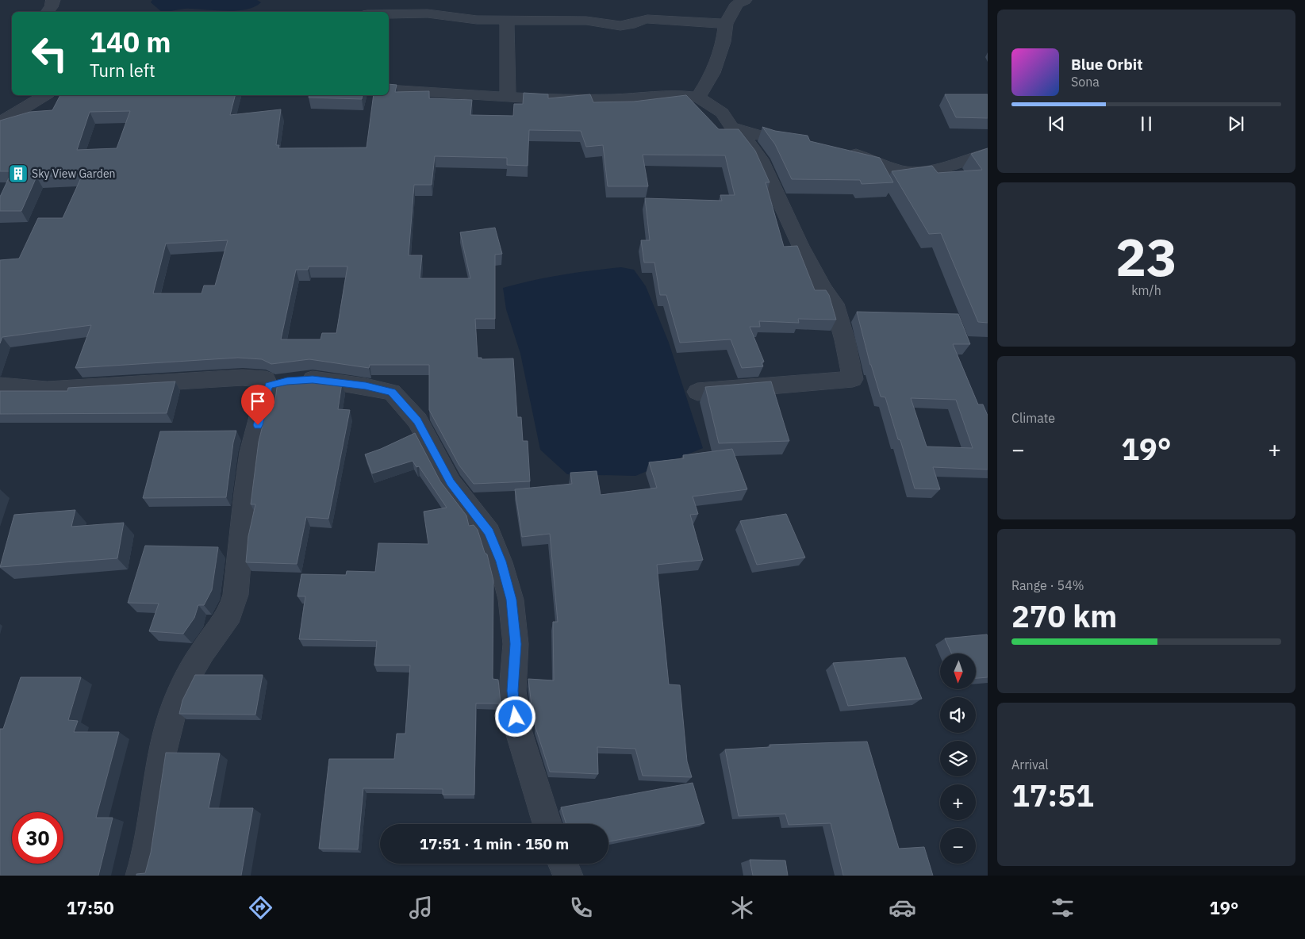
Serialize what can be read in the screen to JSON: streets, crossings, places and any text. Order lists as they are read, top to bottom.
{
  "places": {
    "building": ["Sky View Garden"]
  },
  "north": "bottom",
  "page": {
    "turn": ["140 m", "Turn left"],
    "song": ["Blue Orbit", "Sona"],
    "tile": [
      ["23", "km/h"],
      "Climate",
      ["Range · 54%", "270 km"],
      ["Arrival", "17:51"]
    ],
    "heat": ["−", "19°", "+"],
    "map_buttons": ["+", "−"],
    "limit": "30",
    "trip": "17:51 · 1 min · 150 m",
    "tabs": ["17:50", "19°"]
  }
}
